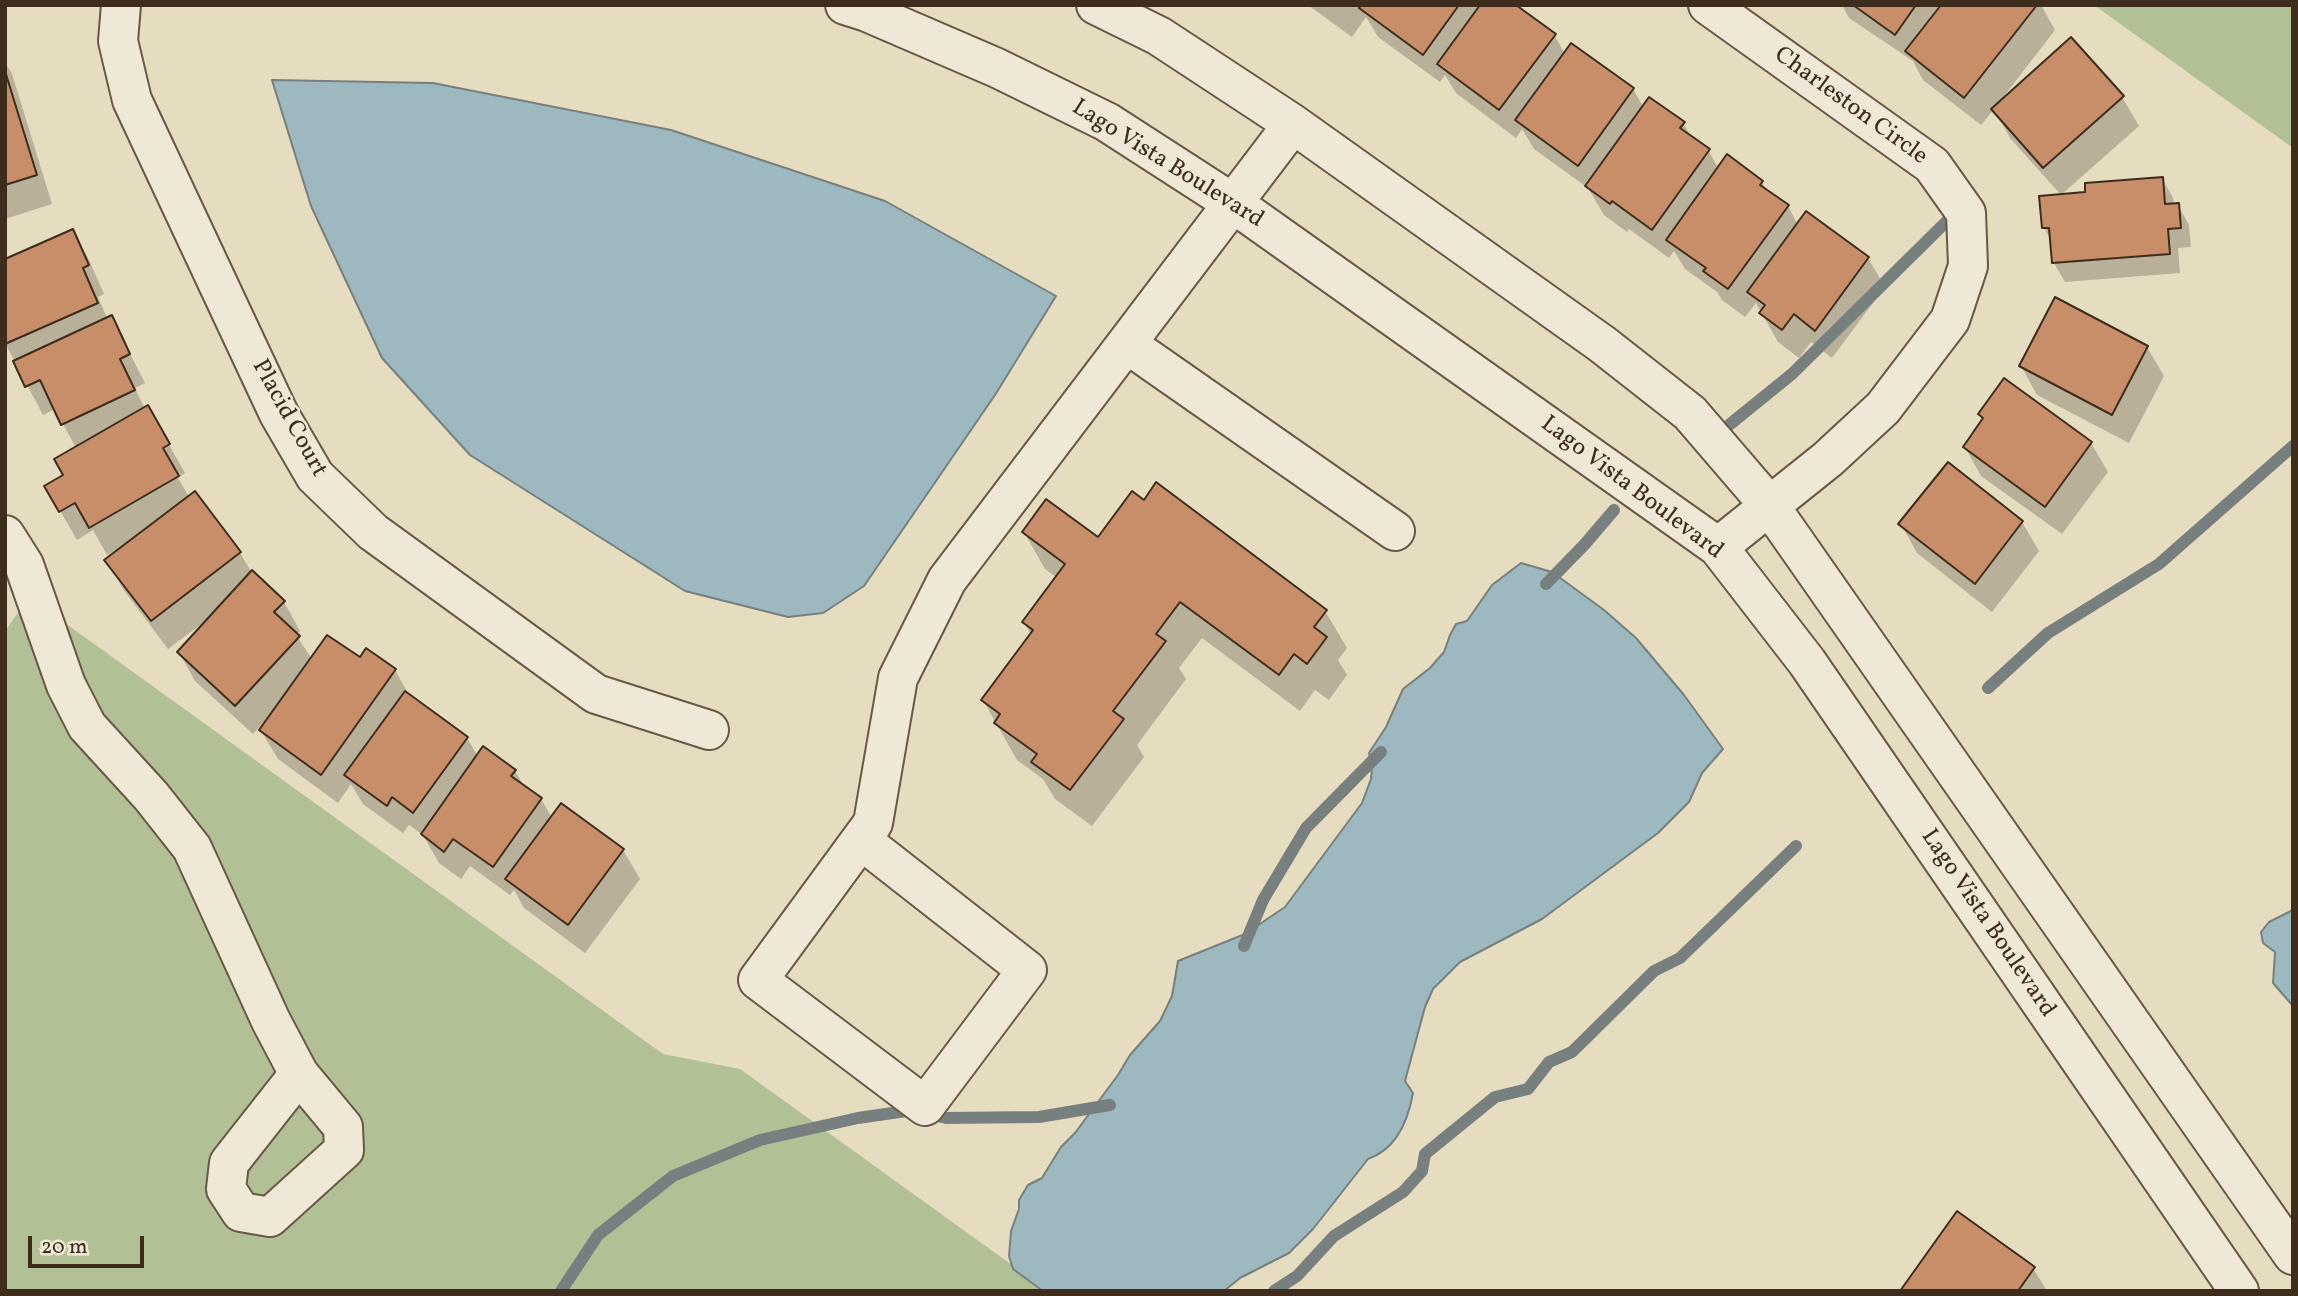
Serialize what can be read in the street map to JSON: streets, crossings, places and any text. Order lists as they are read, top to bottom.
{
  "streets": {
    "street": ["Charleston Circle", "Lago Vista Boulevard", "Placid Court"]
  },
  "crossings": [
    ["Charleston Circle", "Lago Vista Boulevard"]
  ],
  "scale_bar": "20 m"
}
